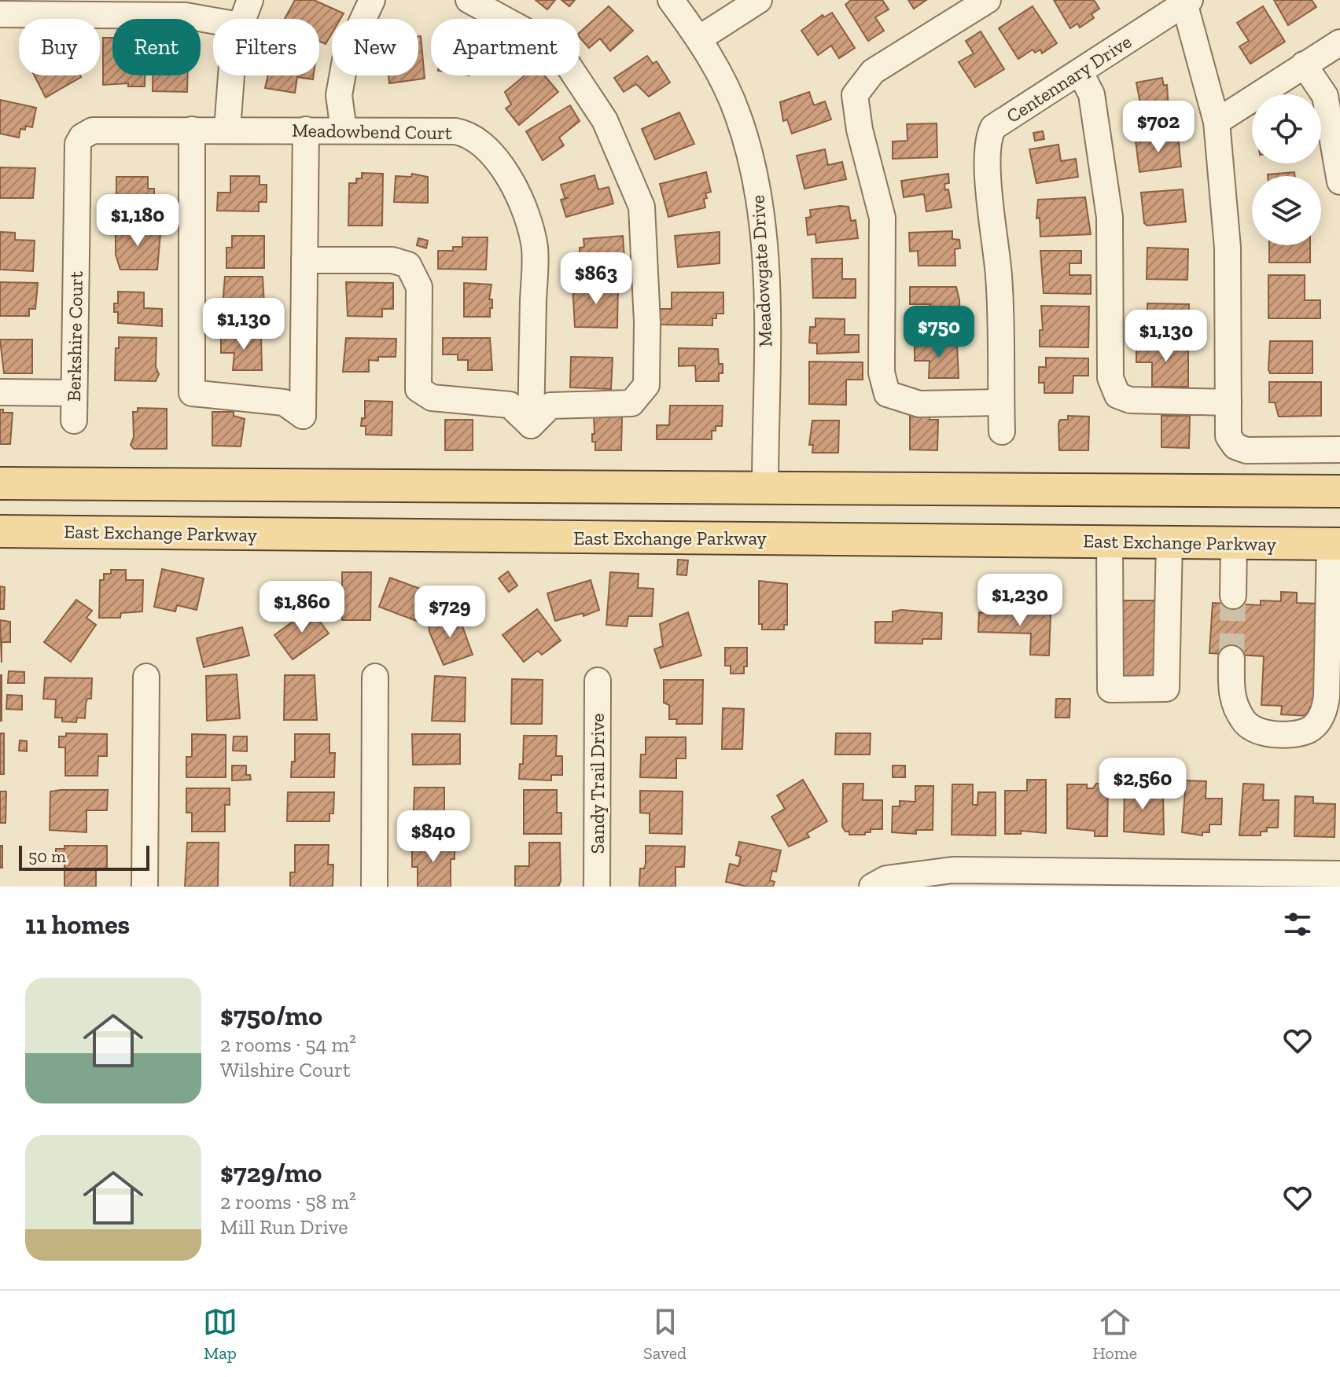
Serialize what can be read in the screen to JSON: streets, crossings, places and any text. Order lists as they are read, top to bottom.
{
  "streets": {
    "main road": ["East Exchange Parkway"],
    "street": [
      "Centennary Drive",
      "Meadowbend Court",
      "Meadowgate Drive",
      "Berkshire Court",
      "Sandy Trail Drive"
    ]
  },
  "crossings": [
    ["Meadowbend Court", "Berkshire Court"]
  ],
  "scale_bar": "50 m",
  "page": {
    "chip": [
      "Buy",
      "Rent",
      "Filters",
      "New",
      "Apartment"
    ],
    "price": [
      "$702",
      "$1,180",
      "$863",
      "$1,130",
      "$750",
      "$1,130",
      "$1,230",
      "$1,860",
      "$729",
      "$2,560",
      "$840"
    ],
    "scale": "50 m",
    "heading": "11 homes",
    "list": [
      {
        "name": "$750/mo",
        "note": "2 rooms · 54 m² · Wilshire Court"
      },
      {
        "name": "$729/mo",
        "note": "2 rooms · 58 m² · Mill Run Drive"
      }
    ],
    "tabs": ["Map", "Saved", "Home"]
  }
}
